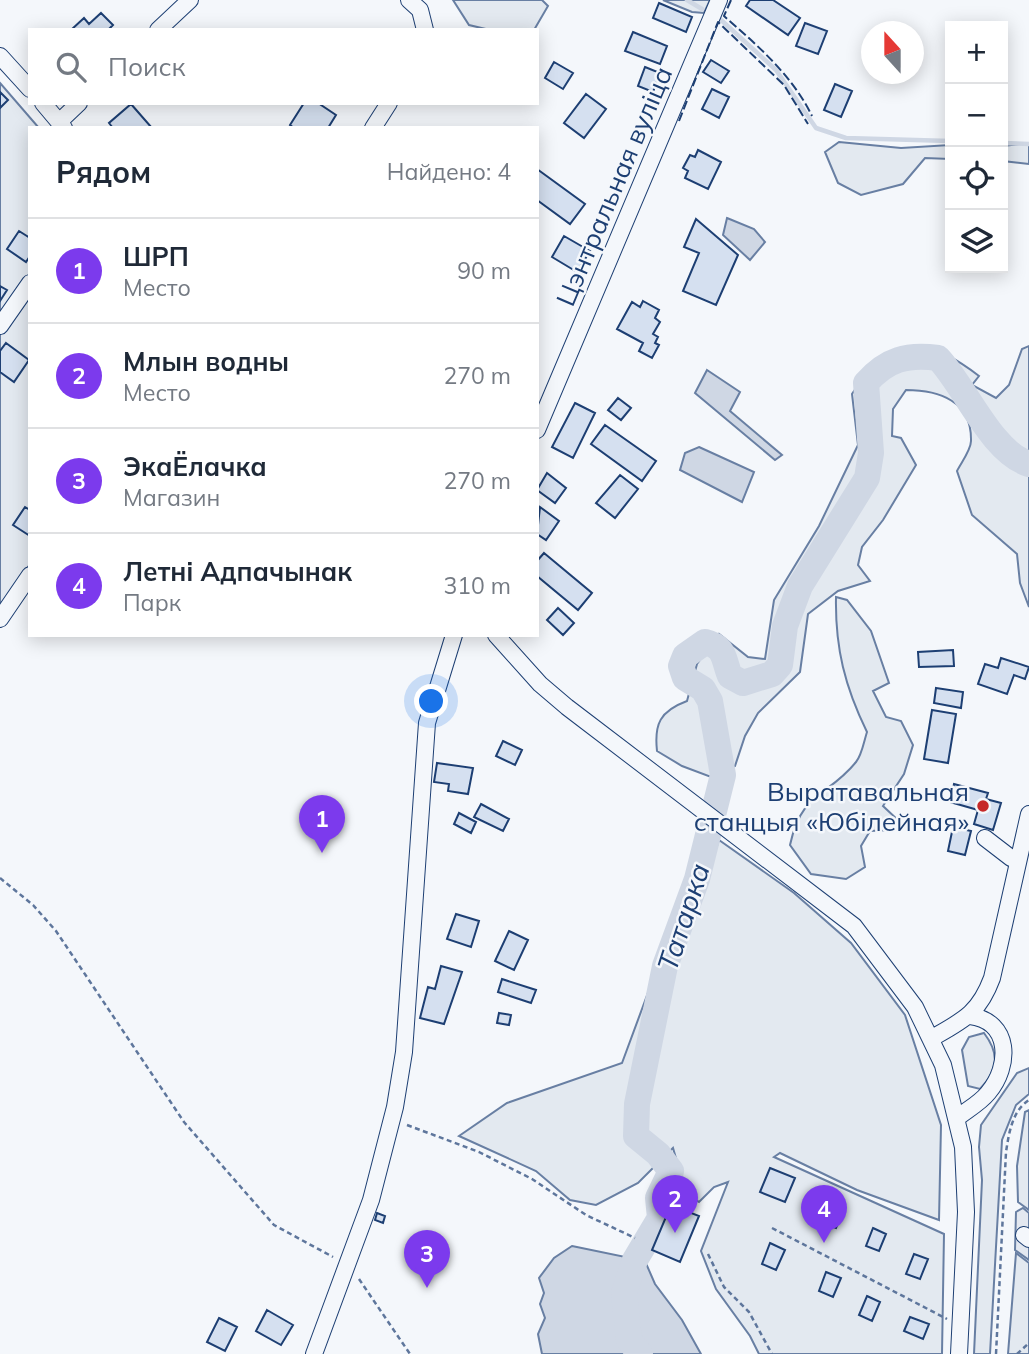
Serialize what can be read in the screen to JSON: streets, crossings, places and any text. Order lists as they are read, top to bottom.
{
  "streets": {
    "street": ["Цэнтральная вуліца"]
  },
  "water": ["Татарка"],
  "places": ["Выратавальная станцыя «Юбілейная»"],
  "north": "top",
  "page": {
    "map_buttons": ["+", "−"],
    "search": "Поиск",
    "heading": ["Рядом", "Найдено: 4"],
    "list": [
      {
        "mark": "1",
        "name": "ШРП",
        "note": "Место",
        "value": "90 m"
      },
      {
        "mark": "2",
        "name": "Млын водны",
        "note": "Место",
        "value": "270 m"
      },
      {
        "mark": "3",
        "name": "ЭкаЁлачка",
        "note": "Магазин",
        "value": "270 m"
      },
      {
        "mark": "4",
        "name": "Летні Адпачынак",
        "note": "Парк",
        "value": "310 m"
      }
    ],
    "pins": [
      "1",
      "2",
      "4",
      "3"
    ]
  }
}
